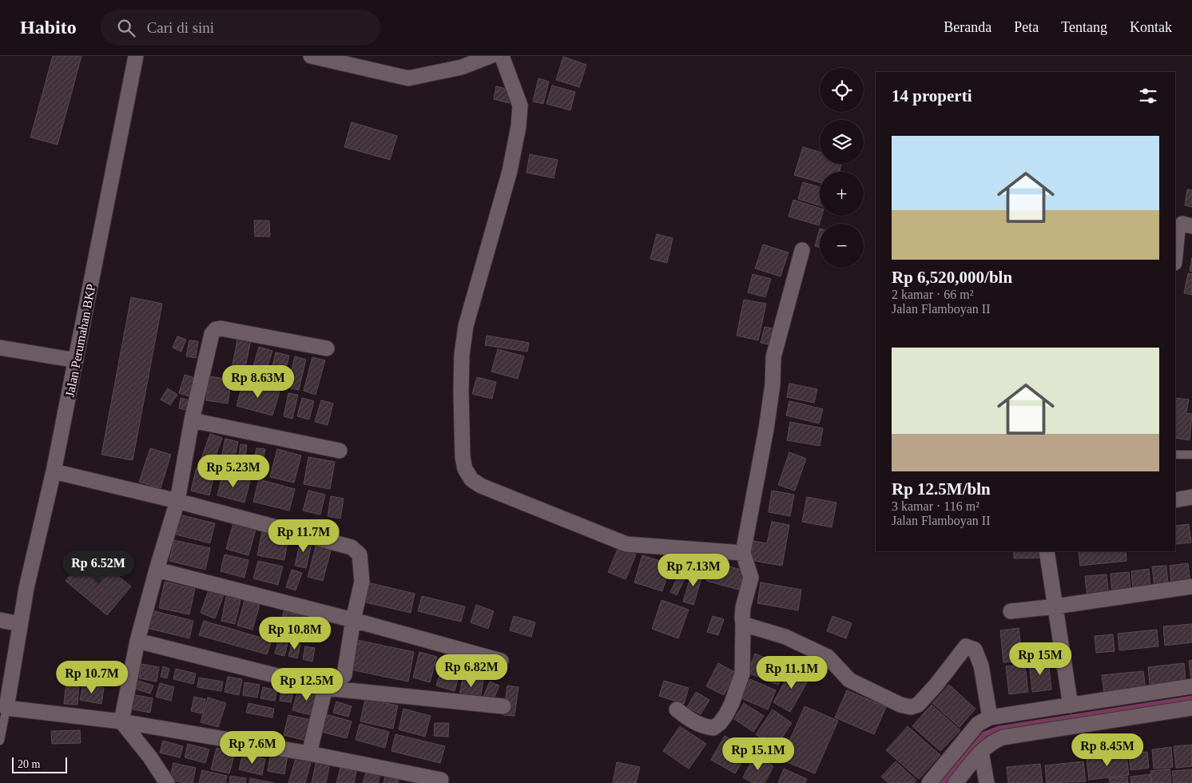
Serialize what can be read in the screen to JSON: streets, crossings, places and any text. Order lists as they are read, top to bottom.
{
  "streets": {
    "street": ["Jalan Perumahan BKP"]
  },
  "scale_bar": "20 m",
  "page": {
    "header": "Habito",
    "search": "Cari di sini",
    "nav": [
      "Beranda",
      "Peta",
      "Tentang",
      "Kontak"
    ],
    "map_buttons": ["+", "−"],
    "heading": "14 properti",
    "list": [
      {
        "name": "Rp 6,520,000/bln",
        "note": "2 kamar · 66 m² · Jalan Flamboyan II"
      },
      {
        "name": "Rp 12.5M/bln",
        "note": "3 kamar · 116 m² · Jalan Flamboyan II"
      }
    ],
    "price": [
      "Rp 8.63M",
      "Rp 5.23M",
      "Rp 11.7M",
      "Rp 6.52M",
      "Rp 7.13M",
      "Rp 10.8M",
      "Rp 15M",
      "Rp 6.82M",
      "Rp 11.1M",
      "Rp 10.7M",
      "Rp 12.5M",
      "Rp 7.6M",
      "Rp 8.45M",
      "Rp 15.1M"
    ],
    "scale": "20 m"
  }
}
